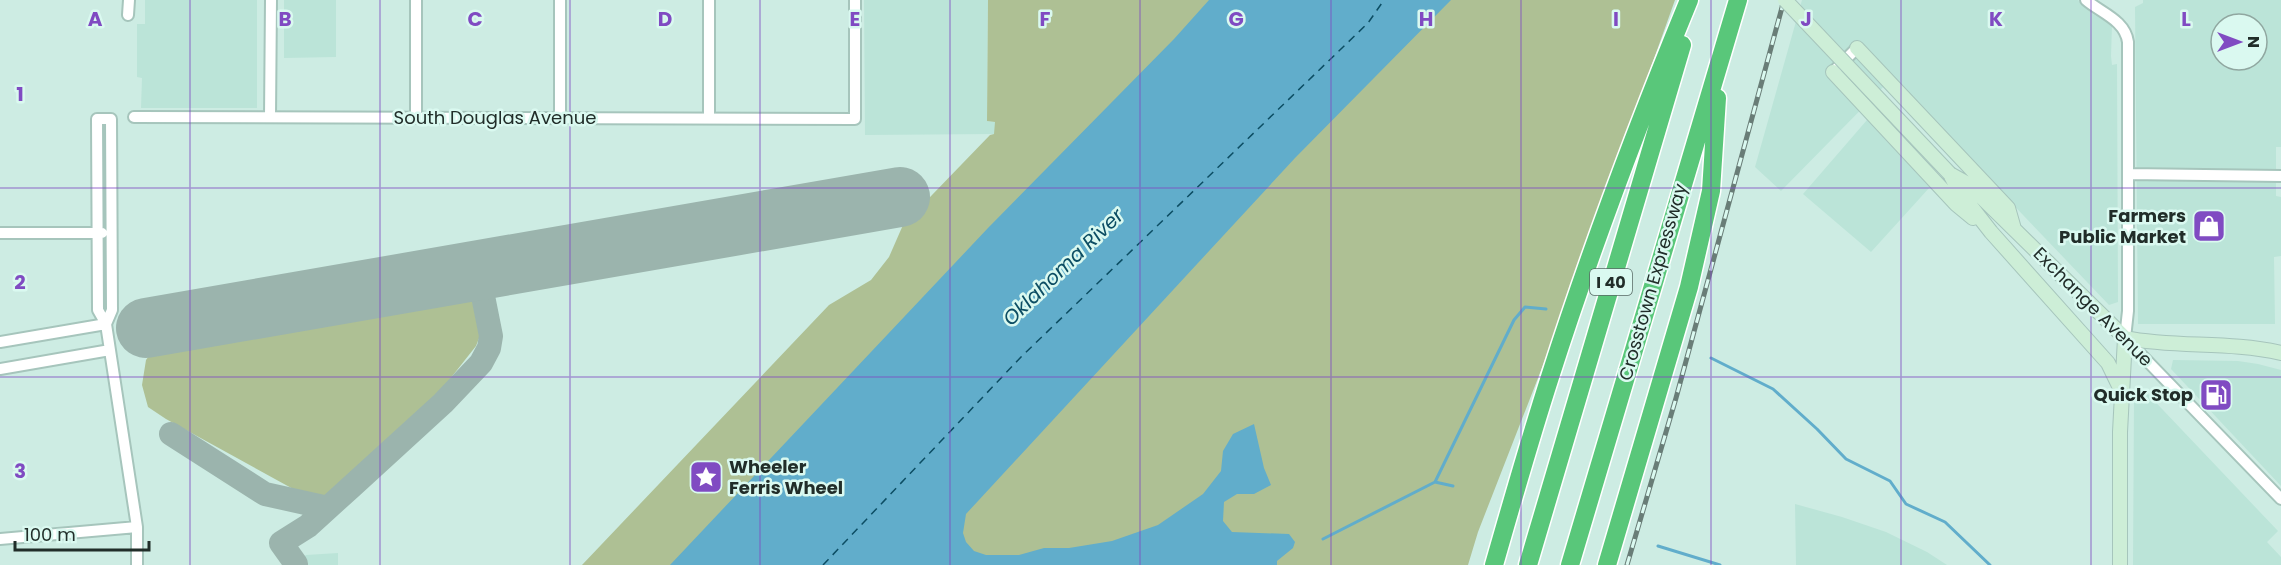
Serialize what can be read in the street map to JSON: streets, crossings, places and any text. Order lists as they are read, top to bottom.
{
  "streets": {
    "highway": ["I 40", "Crosstown Expressway"],
    "main road": ["Exchange Avenue"],
    "street": ["South Douglas Avenue"]
  },
  "water": ["Oklahoma River"],
  "places": {
    "shop": ["Farmers Public Market"],
    "fuel station": ["Quick Stop"],
    "place": ["Wheeler Ferris Wheel"]
  },
  "scale_bar": "100 m",
  "north": "right",
  "grid": {
    "columns": [
      "A",
      "B",
      "C",
      "D",
      "E",
      "F",
      "G",
      "H",
      "I",
      "J",
      "K",
      "L"
    ],
    "rows": ["1", "2", "3"]
  }
}
